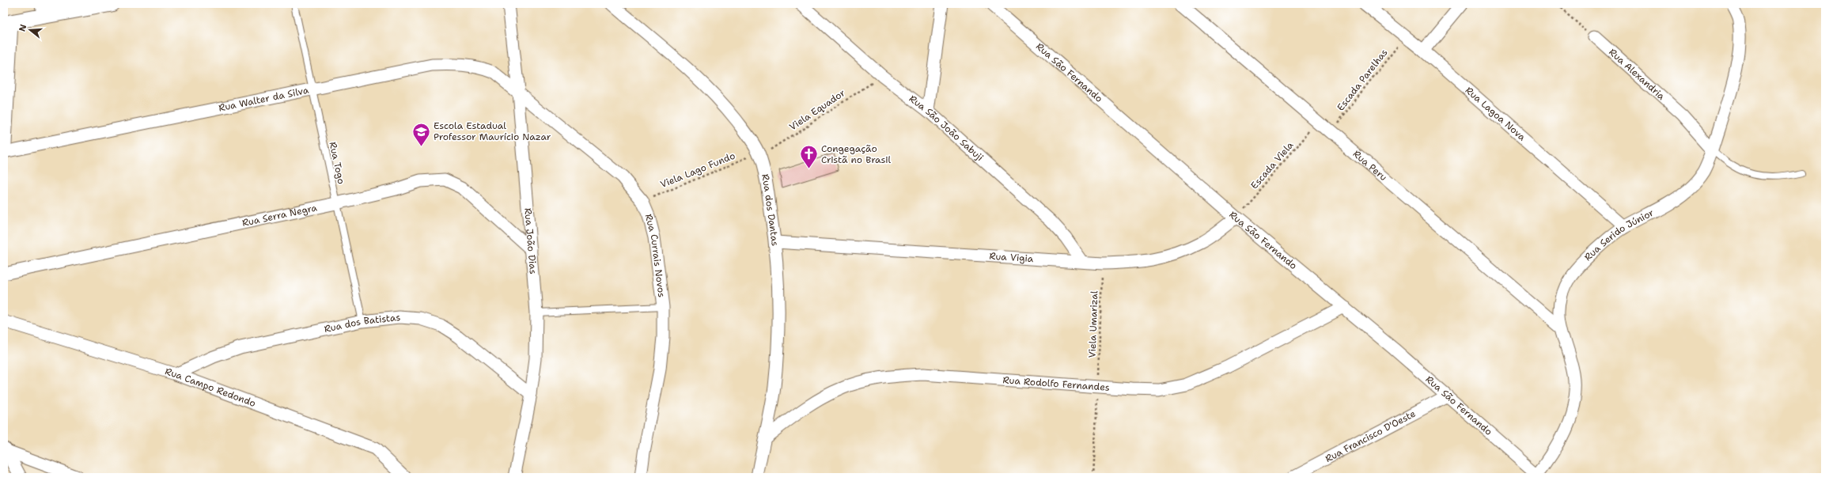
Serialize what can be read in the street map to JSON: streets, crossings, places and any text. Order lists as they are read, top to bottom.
{
  "streets": {
    "street": [
      "Rua São Fernando",
      "Rua Alexandria",
      "Rua Walter da Silva",
      "Rua Lagoa Nova",
      "Rua São João Sabuji",
      "Rua Peru",
      "Rua dos Dantas",
      "Rua Serra Negra",
      "Rua Serido Júnior",
      "Rua João Dias",
      "Rua Currais Novos",
      "Rua Vigia",
      "Rua dos Batistas",
      "Rua Rodolfo Fernandes",
      "Rua Campo Redondo",
      "Rua Francisco D'Oeste"
    ],
    "lane": ["Rua Togo"],
    "path": [
      "Escada Parelhas",
      "Viela Equador",
      "Escada Viela",
      "Viela Lago Fundo",
      "Viela Umarizal"
    ]
  },
  "crossings": [
    ["Rua São Fernando", "Escada Viela"],
    ["Rua São Fernando", "Rua Serido Júnior"],
    ["Rua São Fernando", "Rua Vigia"],
    ["Rua São Fernando", "Rua Rodolfo Fernandes"],
    ["Rua São Fernando", "Rua Francisco D'Oeste"],
    ["Rua Alexandria", "Rua Serido Júnior"],
    ["Escada Parelhas", "Rua Lagoa Nova"],
    ["Escada Parelhas", "Rua Peru"],
    ["Rua Walter da Silva", "Rua Togo"],
    ["Rua Walter da Silva", "Rua João Dias"],
    ["Rua Walter da Silva", "Rua Currais Novos"],
    ["Viela Equador", "Rua São João Sabuji"],
    ["Viela Equador", "Viela Lago Fundo"],
    ["Viela Equador", "Rua dos Dantas"],
    ["Rua Lagoa Nova", "Rua Serido Júnior"],
    ["Rua São João Sabuji", "Rua Vigia"],
    ["Rua Togo", "Rua Serra Negra"],
    ["Rua Togo", "Rua dos Batistas"],
    ["Escada Viela", "Rua Peru"],
    ["Escada Viela", "Rua Vigia"],
    ["Rua Peru", "Rua Serido Júnior"],
    ["Viela Lago Fundo", "Rua dos Dantas"],
    ["Viela Lago Fundo", "Rua Currais Novos"],
    ["Rua dos Dantas", "Rua Vigia"],
    ["Rua dos Dantas", "Rua Rodolfo Fernandes"],
    ["Rua Serra Negra", "Rua João Dias"],
    ["Rua João Dias", "Rua Currais Novos"],
    ["Rua João Dias", "Rua dos Batistas"],
    ["Rua Vigia", "Viela Umarizal"],
    ["Rua dos Batistas", "Rua Campo Redondo"],
    ["Viela Umarizal", "Rua Rodolfo Fernandes"]
  ],
  "places": {
    "school or university": ["Escola Estadual Professor Maurício Nazar"],
    "church": ["Congegação Cristã no Brasil"]
  },
  "north": "left"
}
